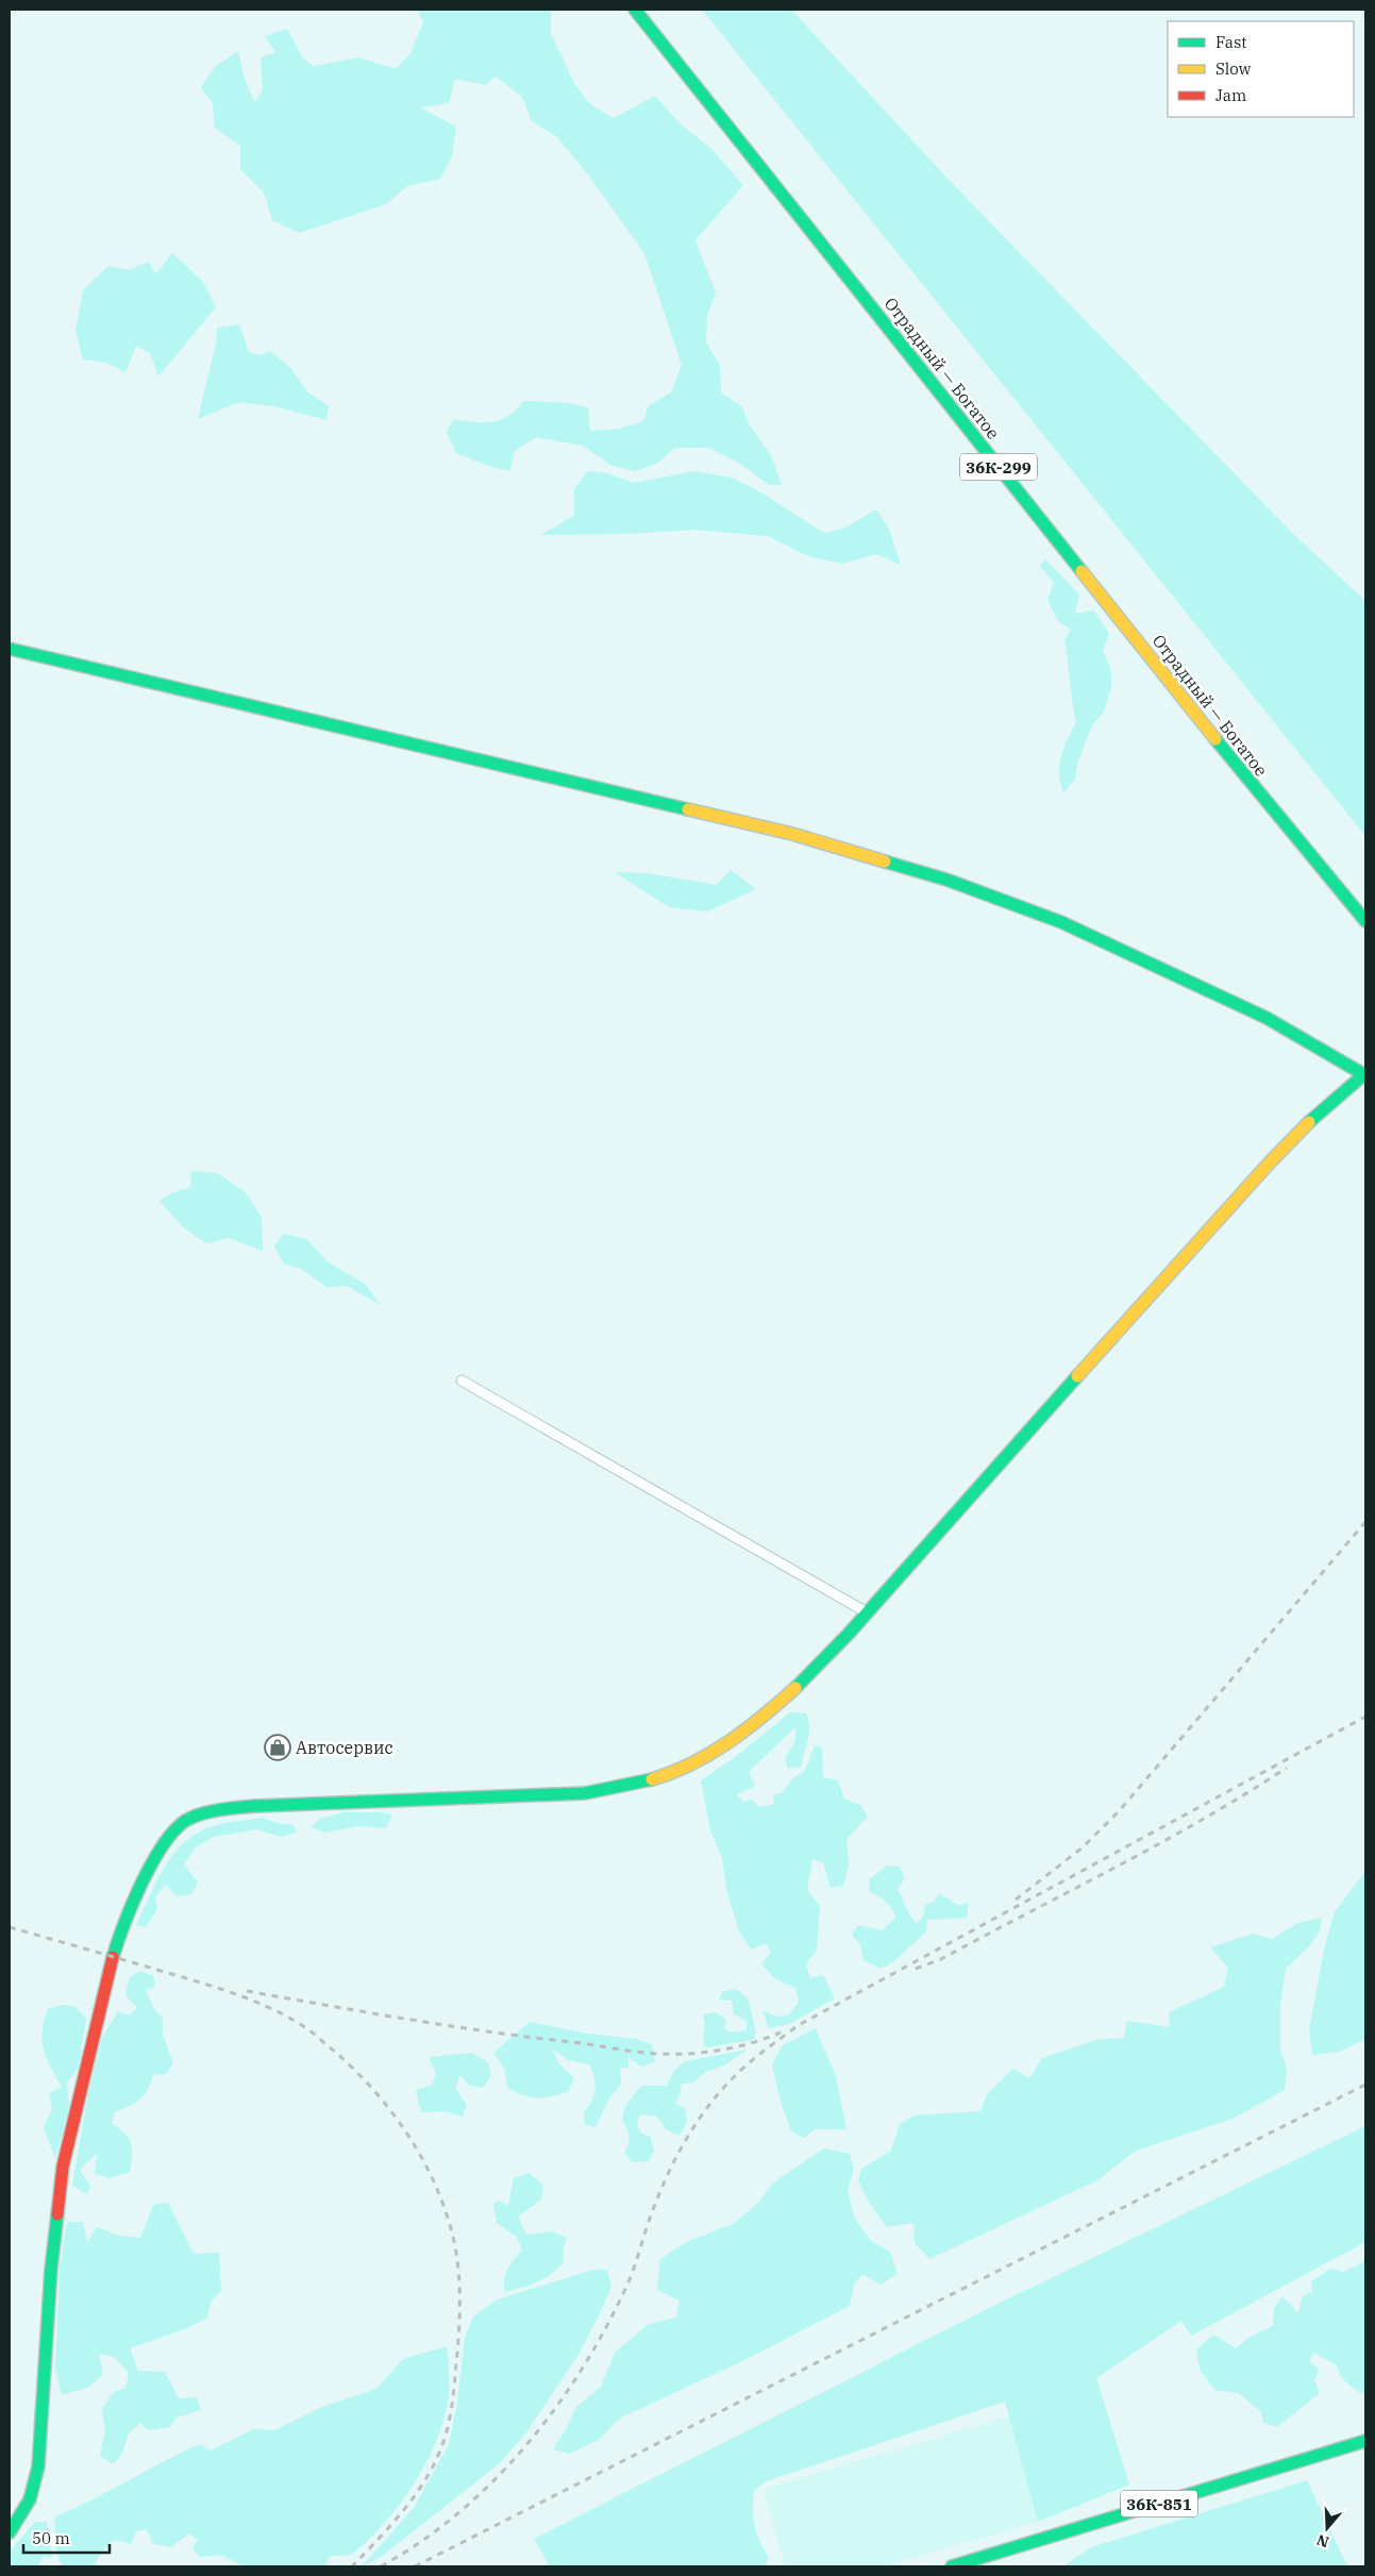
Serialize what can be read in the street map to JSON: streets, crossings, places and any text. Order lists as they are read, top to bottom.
{
  "streets": {
    "street": ["Отрадный — Богатое", "36К-299", "36К-851"]
  },
  "places": {
    "shop": ["Автосервис"]
  },
  "legend": ["Fast", "Slow", "Jam"],
  "scale_bar": "50 m",
  "north": "bottom"
}
